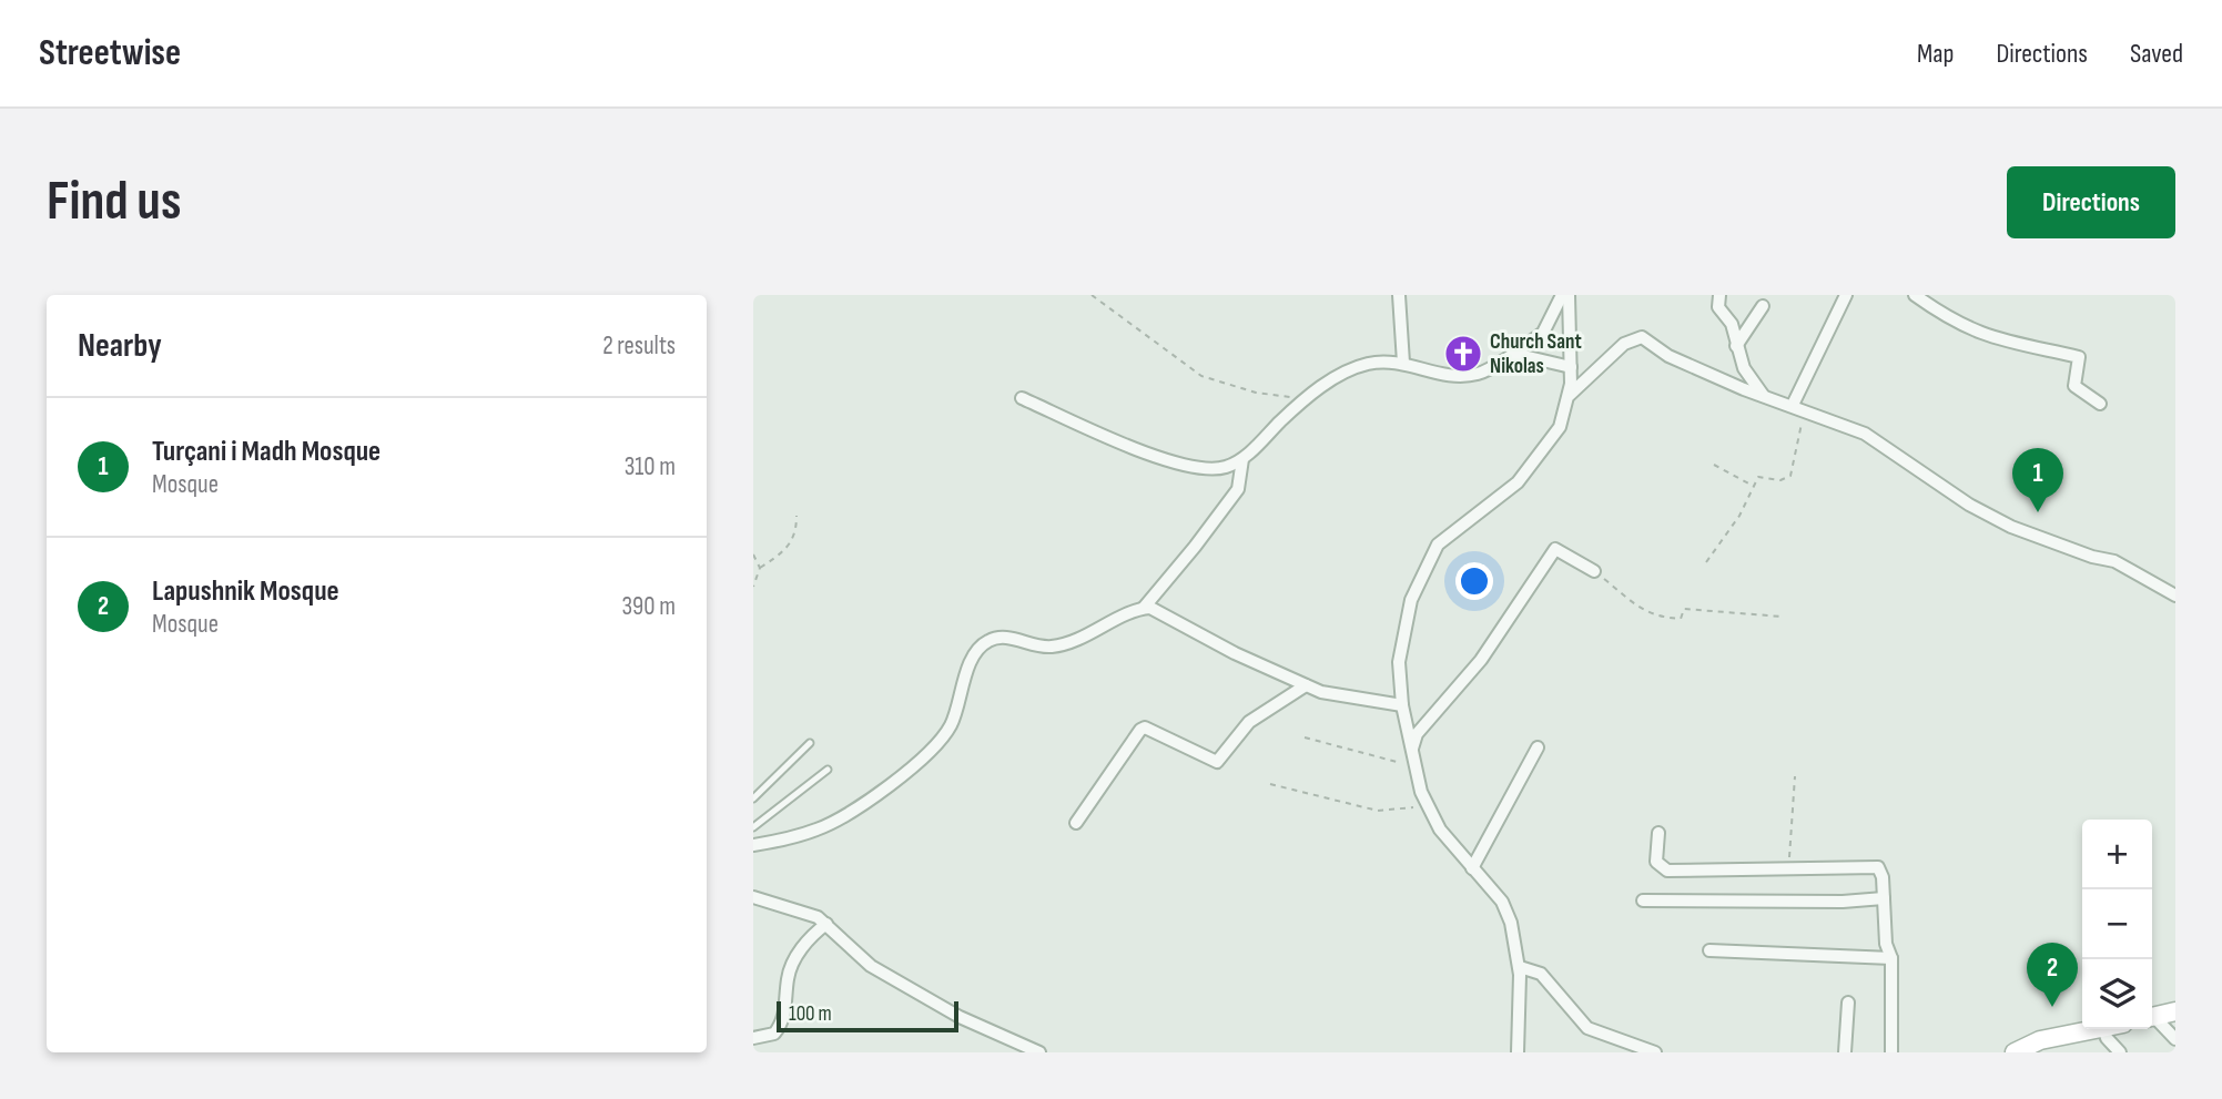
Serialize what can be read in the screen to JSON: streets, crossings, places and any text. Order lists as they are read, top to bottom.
{
  "places": {
    "church": ["Church Sant Nikolas"]
  },
  "scale_bar": "100 m",
  "page": {
    "header": "Streetwise",
    "nav": ["Map", "Directions", "Saved"],
    "buttons": "Directions",
    "title": "Find us",
    "heading": ["Nearby", "2 results"],
    "list": [
      {
        "mark": "1",
        "name": "Turçani i Madh Mosque",
        "note": "Mosque",
        "value": "310 m"
      },
      {
        "mark": "2",
        "name": "Lapushnik Mosque",
        "note": "Mosque",
        "value": "390 m"
      }
    ],
    "pins": ["1", "2"],
    "map_buttons": ["+", "−"],
    "scale": "100 m"
  }
}
